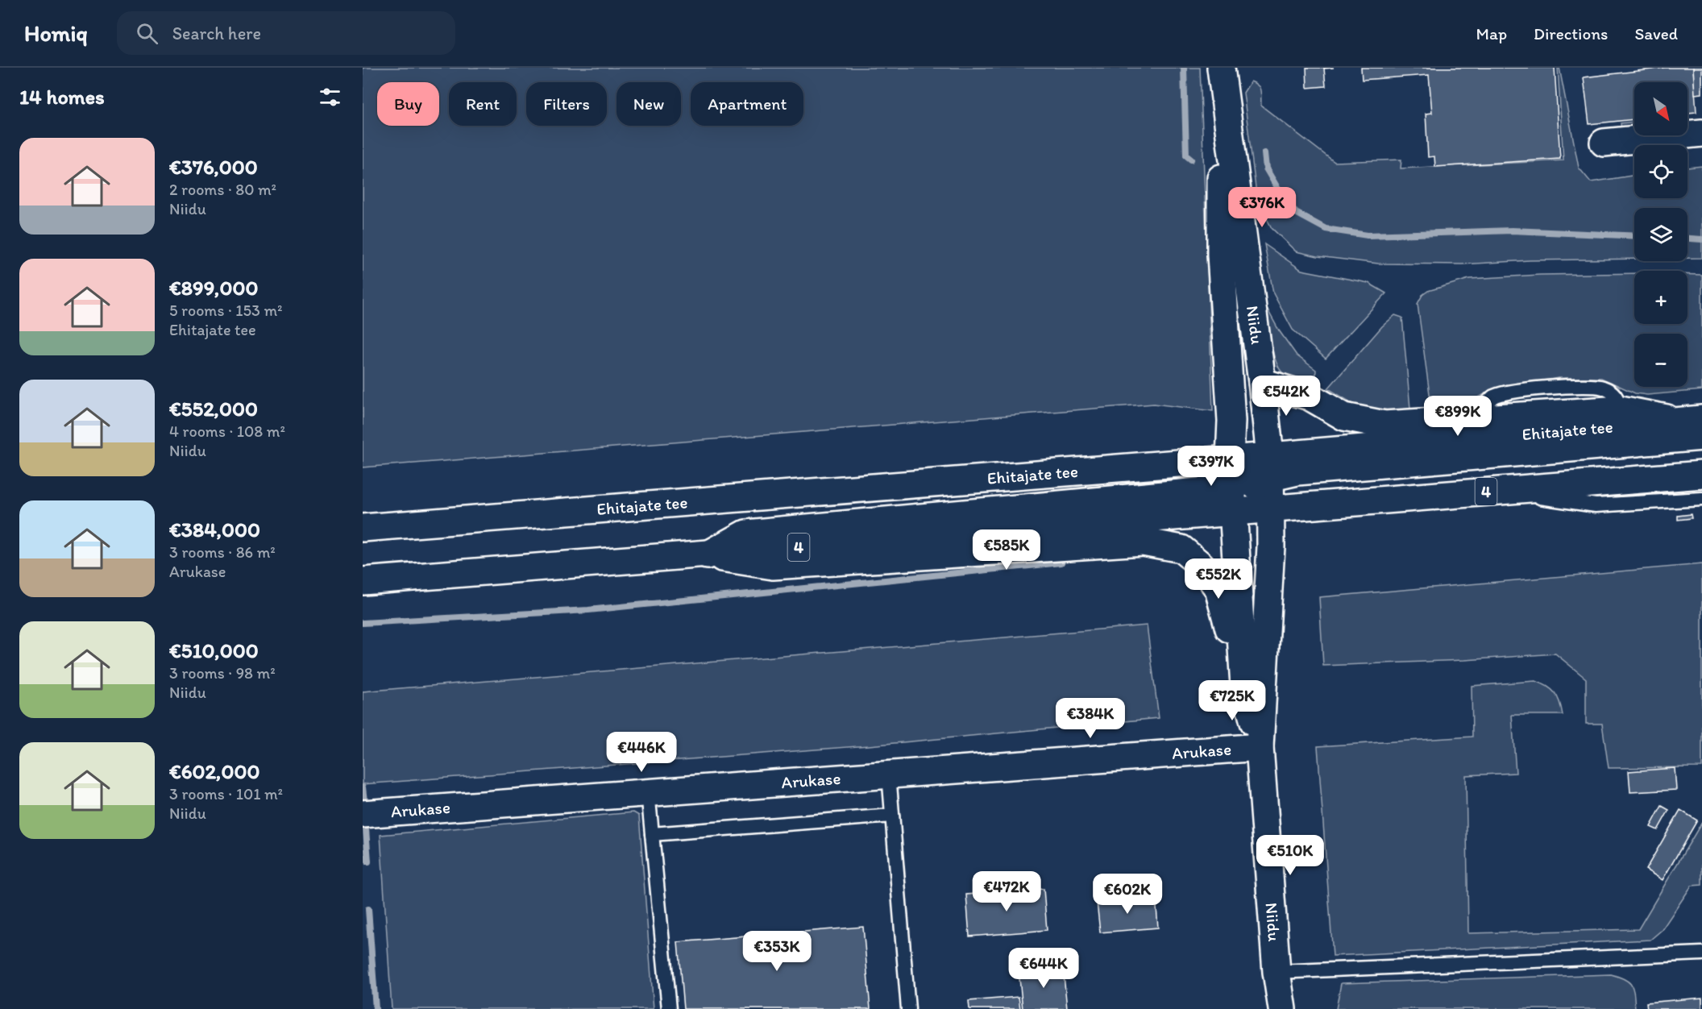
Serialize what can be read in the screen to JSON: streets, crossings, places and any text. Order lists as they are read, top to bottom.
{
  "streets": {
    "main road": [
      "Niidu",
      "Ehitajate tee",
      "4",
      "Arukase"
    ]
  },
  "crossings": [
    ["Niidu", "Ehitajate tee"],
    ["Niidu", "4"],
    ["Niidu", "Arukase"]
  ],
  "north": "bottom right",
  "page": {
    "header": "Homiq",
    "search": "Search here",
    "nav": ["Map", "Directions", "Saved"],
    "heading": "14 homes",
    "map_buttons": ["+", "−"],
    "chip": [
      "Buy",
      "Rent",
      "Filters",
      "New",
      "Apartment"
    ],
    "list": [
      {
        "name": "€376,000",
        "note": "2 rooms · 80 m² · Niidu"
      },
      {
        "name": "€899,000",
        "note": "5 rooms · 153 m² · Ehitajate tee"
      },
      {
        "name": "€552,000",
        "note": "4 rooms · 108 m² · Niidu"
      },
      {
        "name": "€384,000",
        "note": "3 rooms · 86 m² · Arukase"
      },
      {
        "name": "€510,000",
        "note": "3 rooms · 98 m² · Niidu"
      },
      {
        "name": "€602,000",
        "note": "3 rooms · 101 m² · Niidu"
      }
    ],
    "price": [
      "€376K",
      "€542K",
      "€899K",
      "€397K",
      "€585K",
      "€552K",
      "€725K",
      "€384K",
      "€446K",
      "€510K",
      "€472K",
      "€602K",
      "€353K",
      "€644K"
    ]
  }
}
